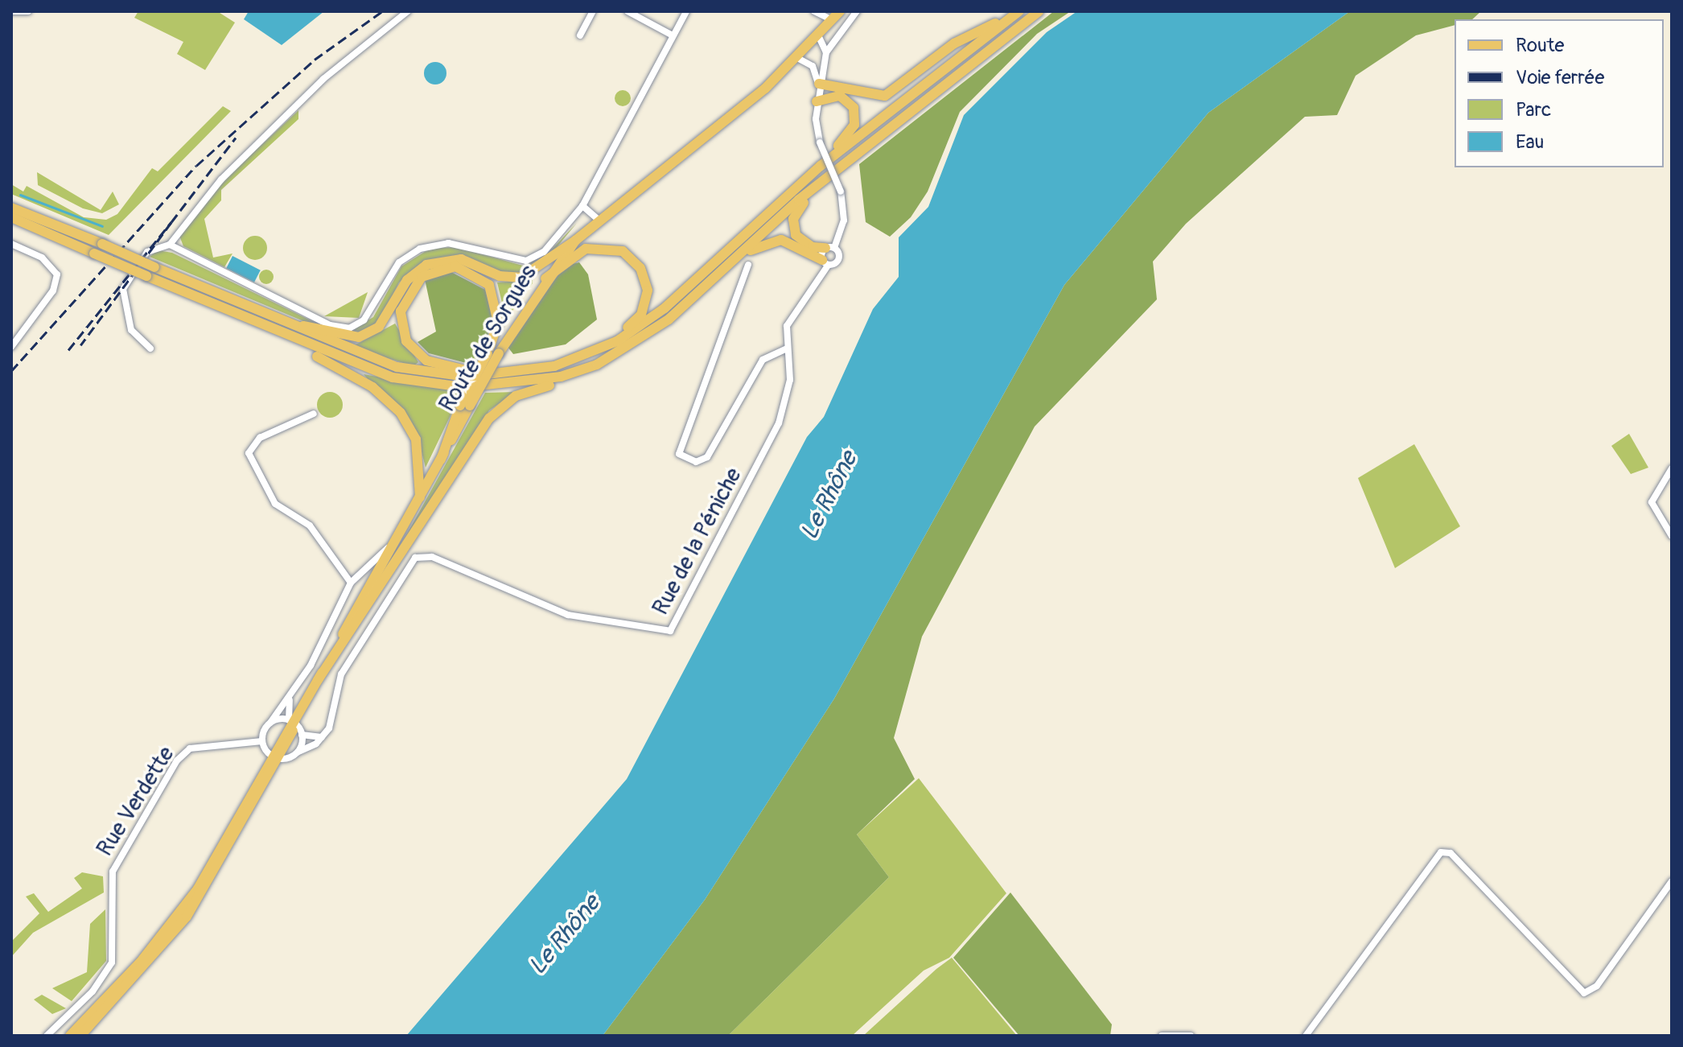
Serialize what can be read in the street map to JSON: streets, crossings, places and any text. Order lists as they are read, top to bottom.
{
  "streets": {
    "main road": ["Route de Sorgues"],
    "street": ["Rue de la Péniche", "Rue Verdette"]
  },
  "water": ["Le Rhône"],
  "legend": [
    "Route",
    "Voie ferrée",
    "Parc",
    "Eau"
  ]
}
